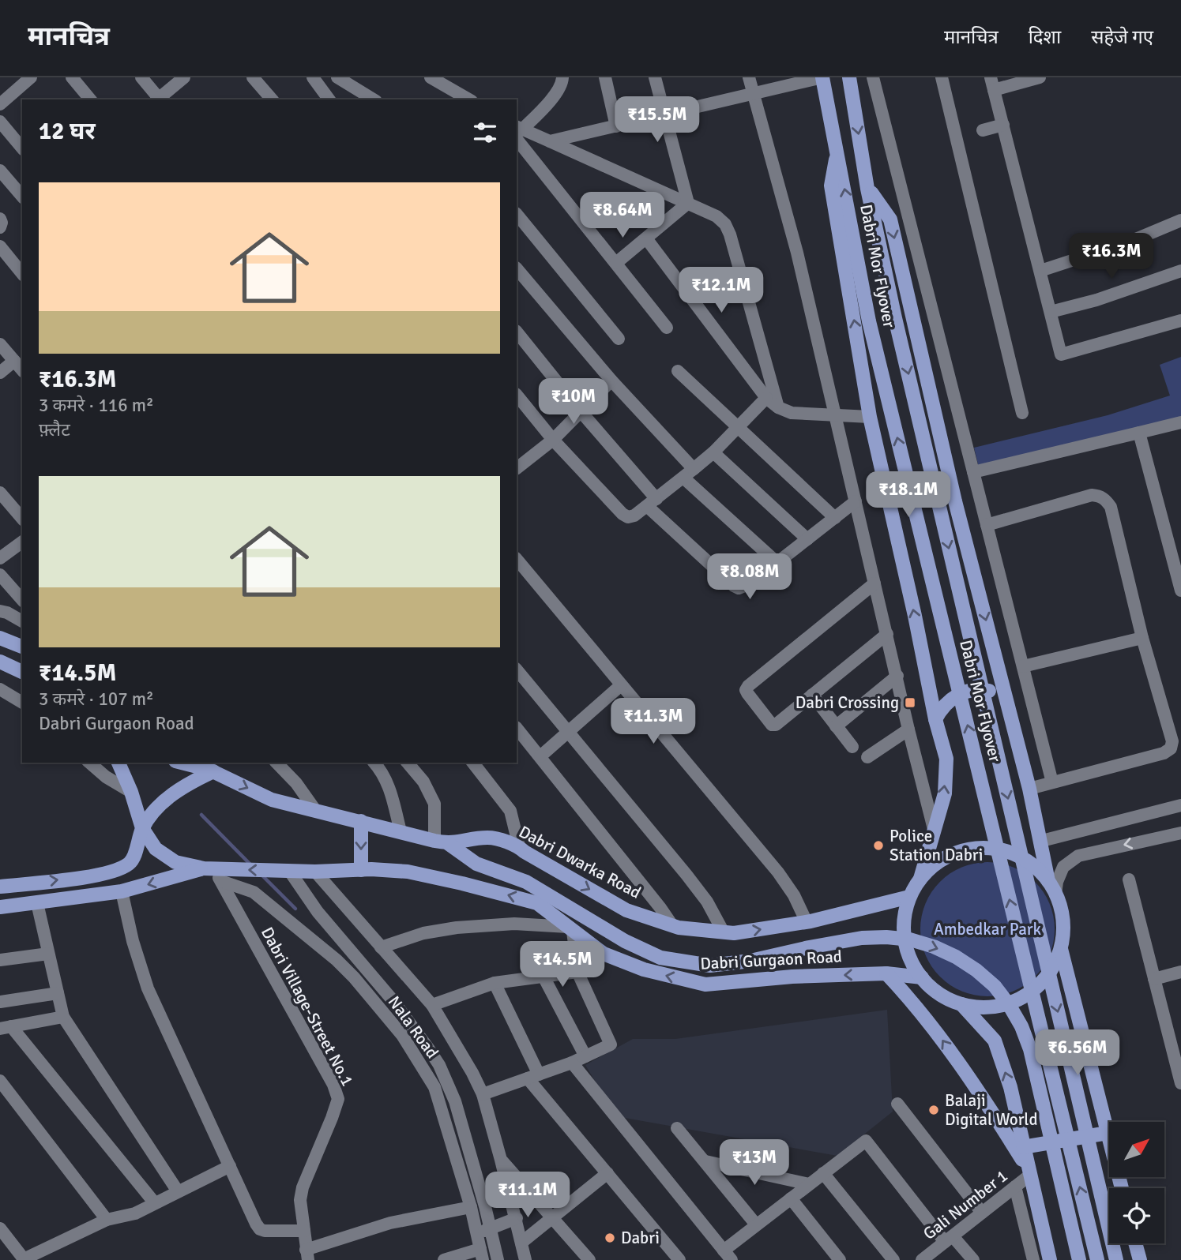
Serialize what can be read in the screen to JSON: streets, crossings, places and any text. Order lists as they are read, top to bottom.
{
  "streets": {
    "main road": ["Dabri Mor Flyover", "Dabri Dwarka Road", "Dabri Gurgaon Road"],
    "street": ["Dabri Village-Street No.1", "Nala Road", "Gali Number 1"]
  },
  "crossings": [
    ["Dabri Dwarka Road", "Dabri Gurgaon Road"],
    ["Dabri Gurgaon Road", "Dabri Village-Street No.1"],
    ["Dabri Gurgaon Road", "Nala Road"],
    ["Dabri Village-Street No.1", "Nala Road"]
  ],
  "one_way": ["Dabri Dwarka Road", "Dabri Gurgaon Road"],
  "parks": ["Ambedkar Park"],
  "places": {
    "transit": ["Dabri Crossing"],
    "other": ["Police Station Dabri", "Balaji Digital World", "Dabri"]
  },
  "north": "top right",
  "page": {
    "header": "मानचित्र",
    "nav": ["मानचित्र", "दिशा", "सहेजे गए"],
    "price": [
      "₹15.5M",
      "₹8.64M",
      "₹16.3M",
      "₹12.1M",
      "₹10M",
      "₹18.1M",
      "₹8.08M",
      "₹11.3M",
      "₹14.5M",
      "₹6.56M",
      "₹13M",
      "₹11.1M"
    ],
    "heading": "12 घर",
    "list": [
      {
        "name": "₹16.3M",
        "note": "3 कमरे · 116 m² · फ़्लैट"
      },
      {
        "name": "₹14.5M",
        "note": "3 कमरे · 107 m² · Dabri Gurgaon Road"
      }
    ]
  }
}
